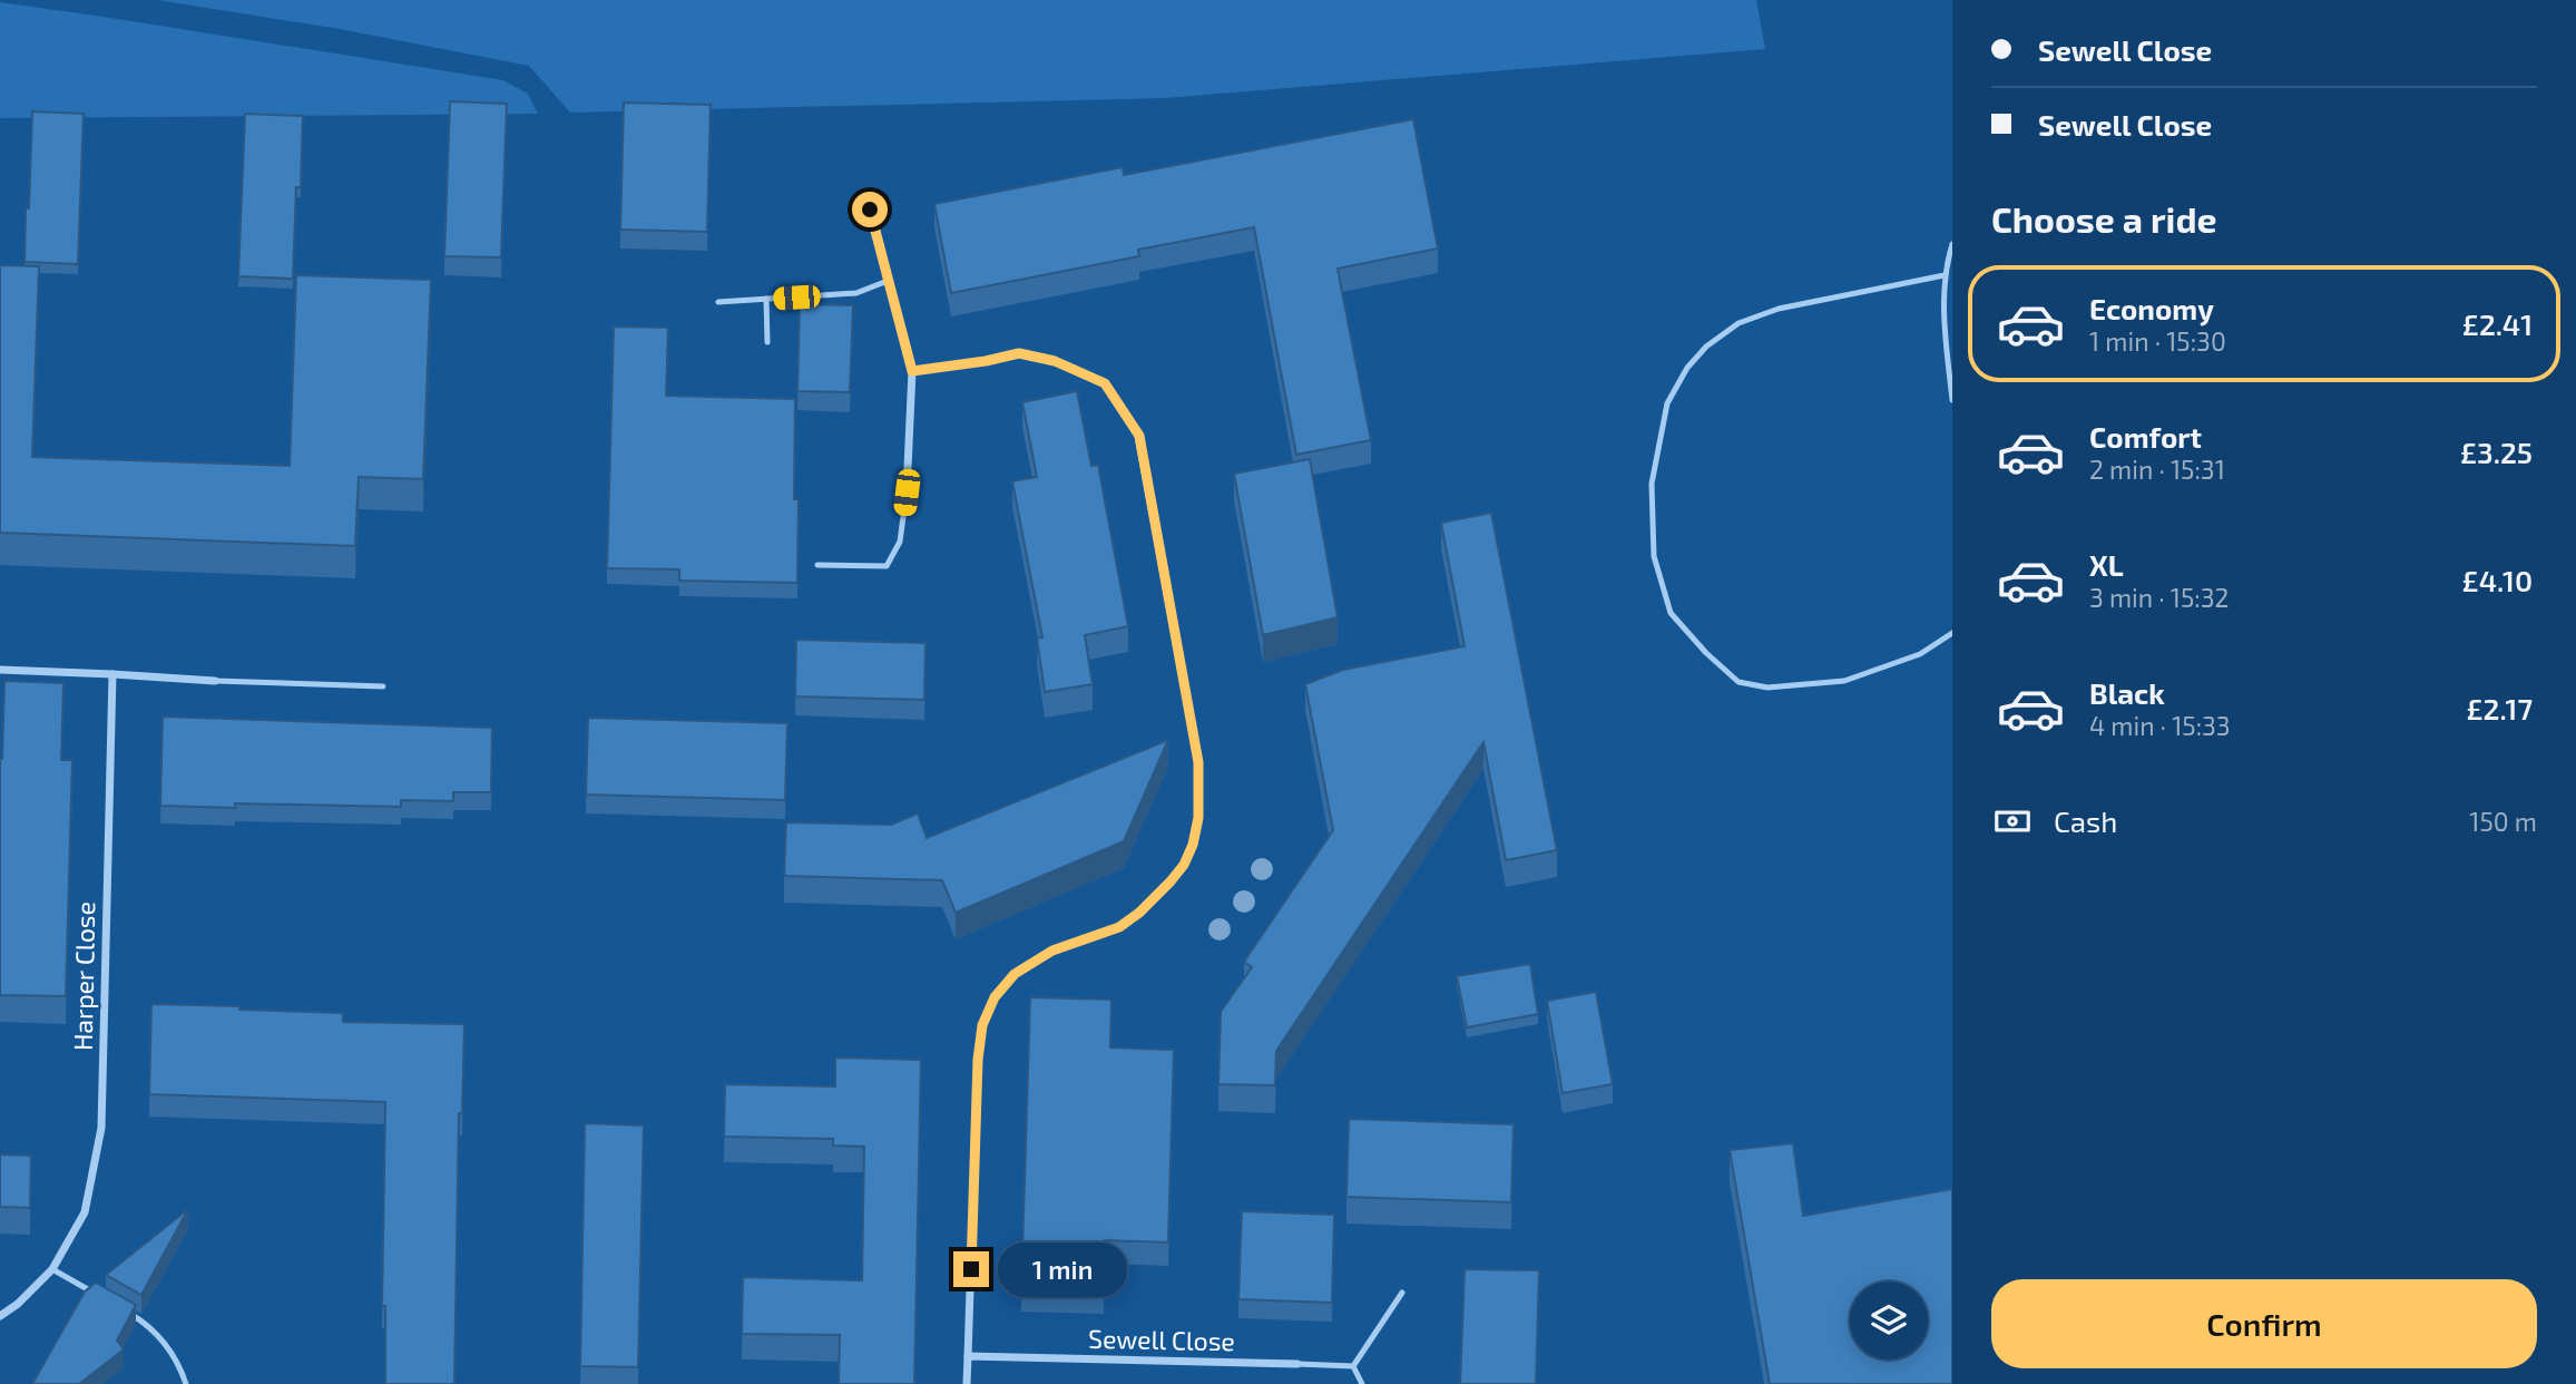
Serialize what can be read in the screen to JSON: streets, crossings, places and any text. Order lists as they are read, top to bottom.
{
  "streets": {
    "street": ["Harper Close", "Sewell Close"]
  },
  "page": {
    "banner": ["Sewell Close", "Sewell Close"],
    "heading": "Choose a ride",
    "list": [
      {
        "name": "Economy",
        "note": "1 min · 15:30",
        "value": "£2.41"
      },
      {
        "name": "Comfort",
        "note": "2 min · 15:31",
        "value": "£3.25"
      },
      {
        "name": "XL",
        "note": "3 min · 15:32",
        "value": "£4.10"
      },
      {
        "name": "Black",
        "note": "4 min · 15:33",
        "value": "£2.17"
      }
    ],
    "pay": ["Cash", "150 m"],
    "bubble": "1 min",
    "buttons": "Confirm"
  }
}
